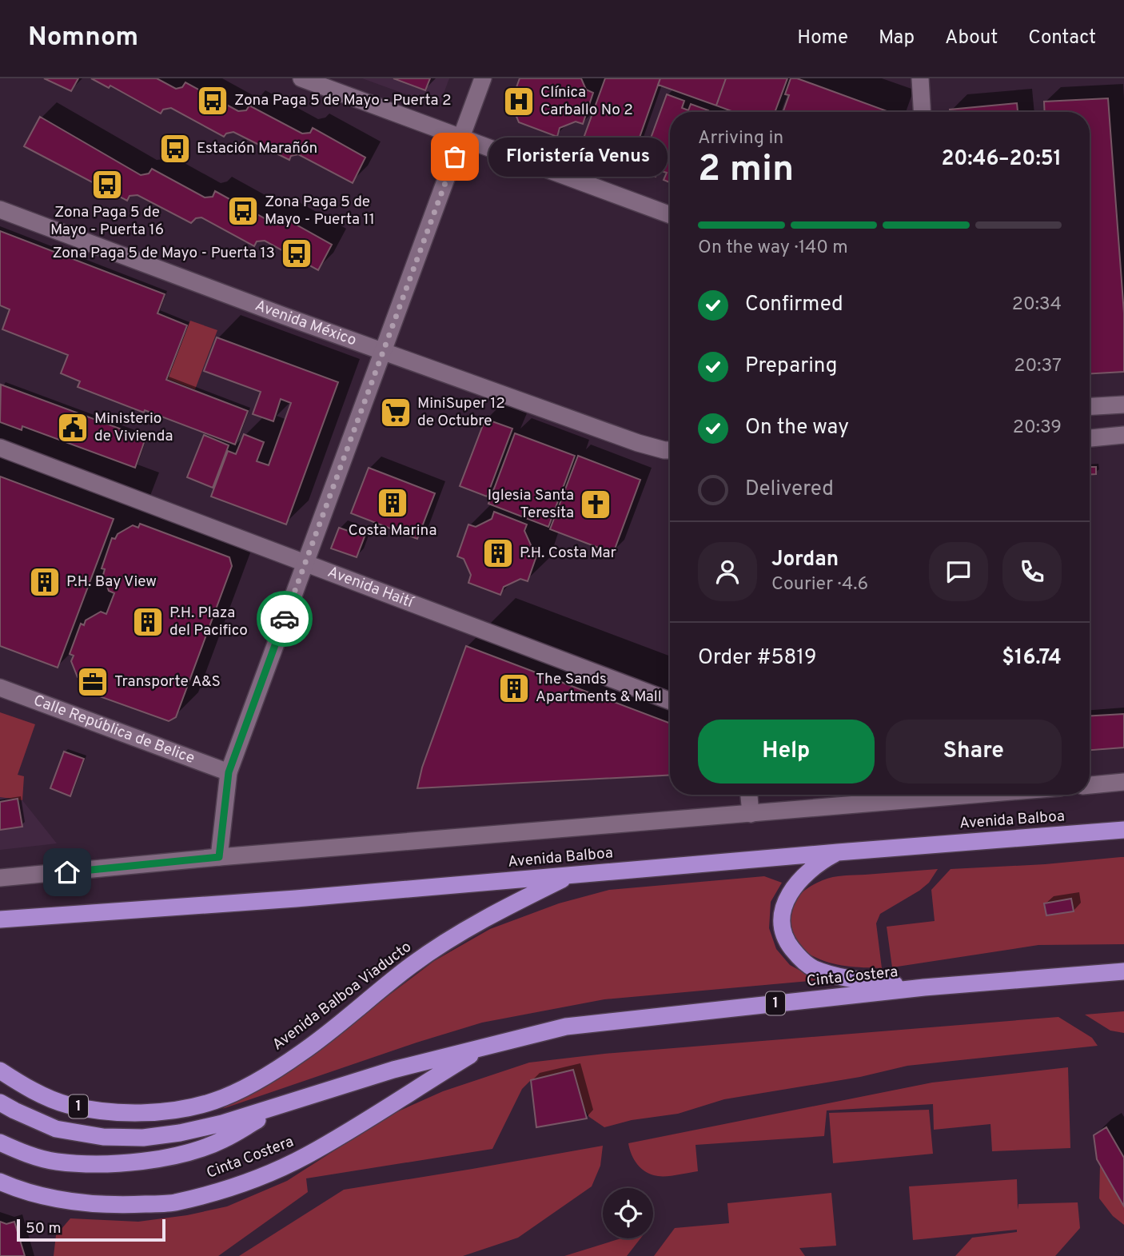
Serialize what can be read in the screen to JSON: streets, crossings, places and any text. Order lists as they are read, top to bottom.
{
  "streets": {
    "highway": [
      "Avenida Balboa",
      "Cinta Costera",
      "Avenida Balboa Viaducto",
      "1"
    ],
    "street": ["Avenida México", "Avenida Haití", "Calle República de Belice"]
  },
  "crossings": [
    ["Avenida Balboa", "Avenida Balboa Viaducto"],
    ["Cinta Costera", "1"]
  ],
  "places": {
    "bus stop": [
      "Zona Paga 5 de Mayo - Puerta 2",
      "Estación Marañón",
      "Zona Paga 5 de Mayo - Puerta 16",
      "Zona Paga 5 de Mayo - Puerta 11",
      "Zona Paga 5 de Mayo - Puerta 13"
    ],
    "hospital": ["Clínica Carballo No 2"],
    "other": ["Floristería Venus"],
    "supermarket": ["MiniSuper 12 de Octubre"],
    "public building": ["Ministerio de Vivienda"],
    "building": [
      "Costa Marina",
      "P.H. Costa Mar",
      "P.H. Bay View",
      "P.H. Plaza del Pacifico",
      "The Sands Apartments & Mall"
    ],
    "church": ["Iglesia Santa Teresita"],
    "office": ["Transporte A&S"]
  },
  "scale_bar": "50 m",
  "page": {
    "header": "Nomnom",
    "nav": [
      "Home",
      "Map",
      "About",
      "Contact"
    ],
    "heading": ["2 min", "Arriving in", "20:46–20:51"],
    "panel": [
      "Jordan",
      "Courier · 4.6",
      "Order #5819",
      "$16.74"
    ],
    "bubble": "Floristería Venus",
    "bar": "On the way · 140 m",
    "list": [
      ["Confirmed", "20:34"],
      ["Preparing", "20:37"],
      ["On the way", "20:39"],
      "Delivered"
    ],
    "buttons": ["Help", "Share"],
    "scale": "50 m"
  }
}
